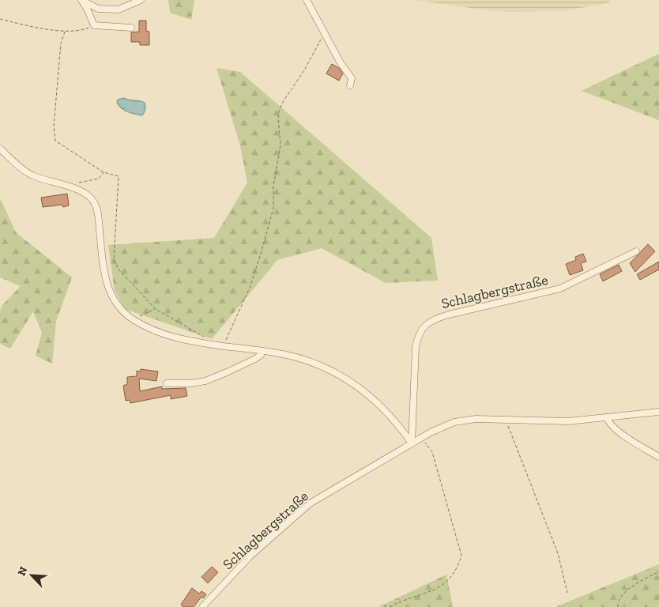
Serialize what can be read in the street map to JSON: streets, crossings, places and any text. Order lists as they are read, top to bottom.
{
  "streets": {
    "street": ["Schlagbergstraße"]
  },
  "north": "top left"
}
